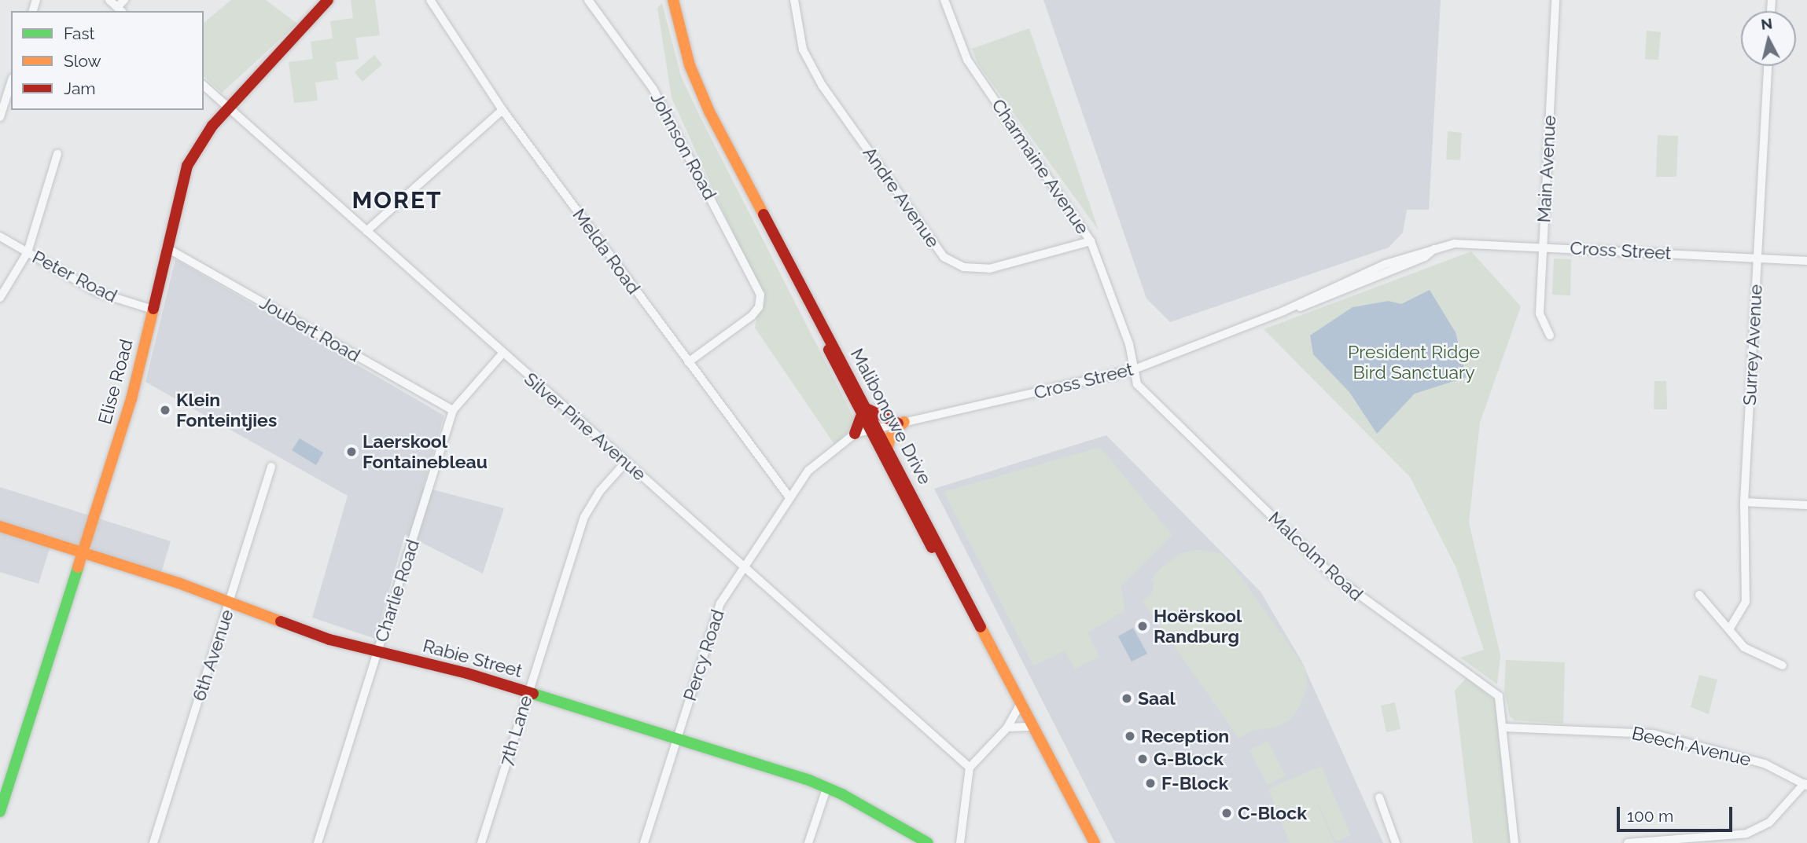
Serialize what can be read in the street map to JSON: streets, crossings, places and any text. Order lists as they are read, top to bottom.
{
  "streets": {
    "main road": ["Elise Road", "Malibongwe Drive", "Rabie Street"],
    "street": [
      "Johnson Road",
      "Charmaine Avenue",
      "Main Avenue",
      "Andre Avenue",
      "Cross Street",
      "Melda Road",
      "Peter Road",
      "Joubert Road",
      "Surrey Avenue",
      "Silver Pine Avenue",
      "Malcolm Road",
      "Charlie Road",
      "6th Avenue",
      "Percy Road",
      "7th Lane",
      "Beech Avenue"
    ]
  },
  "crossings": [
    ["Johnson Road", "Melda Road"],
    ["Charmaine Avenue", "Andre Avenue"],
    ["Charmaine Avenue", "Cross Street"],
    ["Charmaine Avenue", "Malcolm Road"],
    ["Main Avenue", "Cross Street"],
    ["Cross Street", "Surrey Avenue"],
    ["Cross Street", "Malibongwe Drive"],
    ["Cross Street", "Malcolm Road"],
    ["Cross Street", "Percy Road"],
    ["Melda Road", "Percy Road"],
    ["Peter Road", "Elise Road"],
    ["Joubert Road", "Elise Road"],
    ["Joubert Road", "Charlie Road"],
    ["Elise Road", "Silver Pine Avenue"],
    ["Elise Road", "Rabie Street"],
    ["Malibongwe Drive", "Percy Road"],
    ["Silver Pine Avenue", "Charlie Road"],
    ["Silver Pine Avenue", "Percy Road"],
    ["Silver Pine Avenue", "7th Lane"],
    ["Malcolm Road", "Beech Avenue"],
    ["Charlie Road", "Rabie Street"],
    ["6th Avenue", "Rabie Street"],
    ["Percy Road", "Rabie Street"],
    ["Rabie Street", "7th Lane"]
  ],
  "districts": ["MORET"],
  "parks": ["President Ridge Bird Sanctuary"],
  "places": [
    "Klein Fonteintjies",
    "Laerskool Fontainebleau",
    "Hoërskool Randburg",
    "Saal",
    "Reception",
    "G-Block",
    "F-Block",
    "C-Block"
  ],
  "legend": ["Fast", "Slow", "Jam"],
  "scale_bar": "100 m",
  "north": "top"
}
